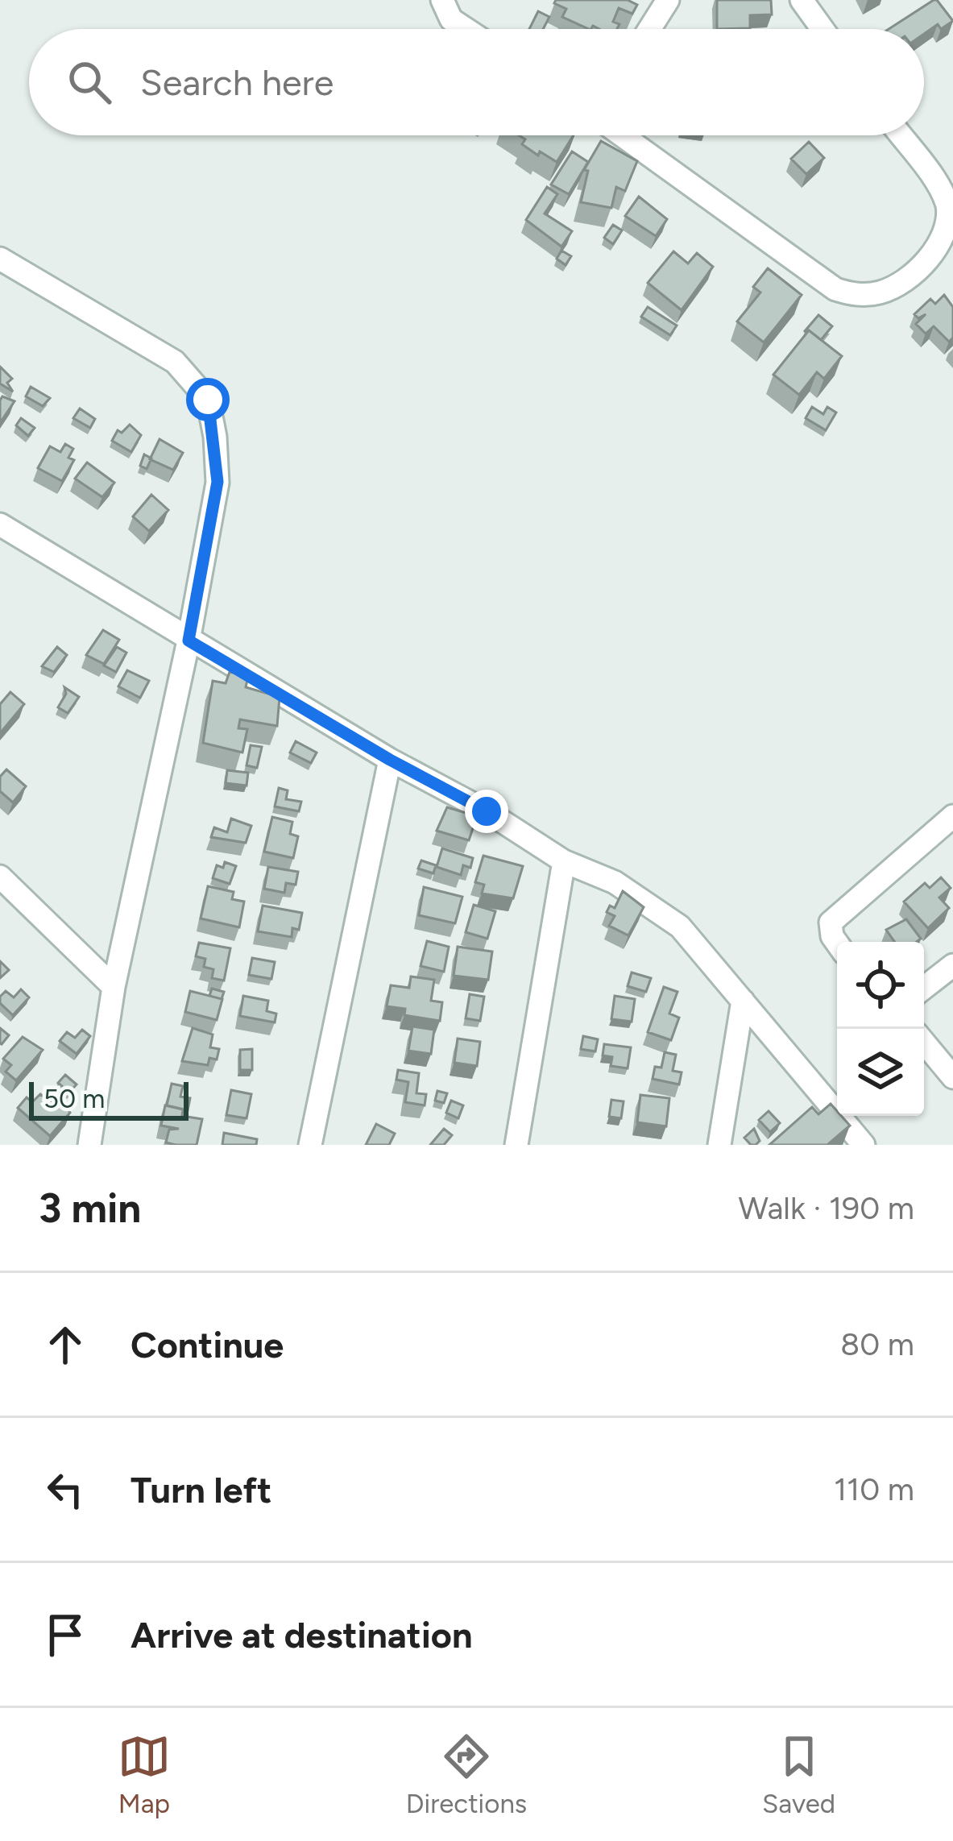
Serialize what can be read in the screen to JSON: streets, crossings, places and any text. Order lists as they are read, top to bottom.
{
  "scale_bar": "50 m",
  "page": {
    "search": "Search here",
    "scale": "50 m",
    "heading": ["3 min", "Walk · 190 m"],
    "list": [
      ["Continue", "80 m"],
      ["Turn left", "110 m"],
      "Arrive at destination"
    ],
    "nav": ["Map", "Directions", "Saved"]
  }
}
